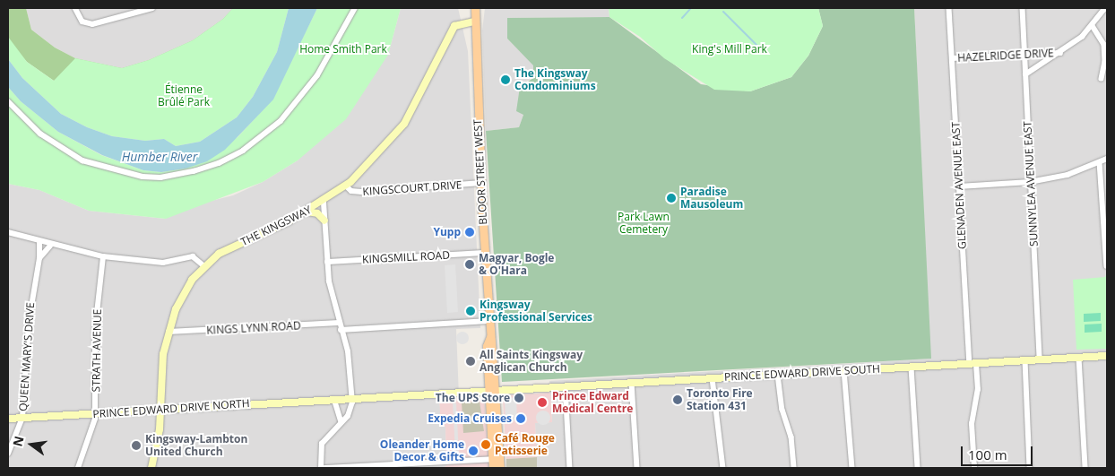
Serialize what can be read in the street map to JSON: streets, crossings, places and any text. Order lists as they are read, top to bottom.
{
  "streets": {
    "main road": ["BLOOR STREET WEST"],
    "street": [
      "HAZELRIDGE DRIVE",
      "SUNNYLEA AVENUE EAST",
      "GLENADEN AVENUE EAST",
      "KINGSCOURT DRIVE",
      "THE KINGSWAY",
      "KINGSMILL ROAD",
      "KINGS LYNN ROAD",
      "STRATH AVENUE",
      "QUEEN MARY'S DRIVE",
      "PRINCE EDWARD DRIVE SOUTH",
      "PRINCE EDWARD DRIVE NORTH"
    ]
  },
  "crossings": [
    ["HAZELRIDGE DRIVE", "SUNNYLEA AVENUE EAST"],
    ["HAZELRIDGE DRIVE", "GLENADEN AVENUE EAST"],
    ["BLOOR STREET WEST", "KINGSCOURT DRIVE"],
    ["BLOOR STREET WEST", "THE KINGSWAY"],
    ["BLOOR STREET WEST", "KINGSMILL ROAD"],
    ["BLOOR STREET WEST", "PRINCE EDWARD DRIVE SOUTH"],
    ["BLOOR STREET WEST", "PRINCE EDWARD DRIVE NORTH"],
    ["SUNNYLEA AVENUE EAST", "PRINCE EDWARD DRIVE SOUTH"],
    ["GLENADEN AVENUE EAST", "PRINCE EDWARD DRIVE SOUTH"],
    ["KINGSCOURT DRIVE", "THE KINGSWAY"],
    ["THE KINGSWAY", "KINGS LYNN ROAD"],
    ["THE KINGSWAY", "PRINCE EDWARD DRIVE NORTH"],
    ["STRATH AVENUE", "PRINCE EDWARD DRIVE NORTH"],
    ["QUEEN MARY'S DRIVE", "PRINCE EDWARD DRIVE NORTH"],
    ["PRINCE EDWARD DRIVE SOUTH", "PRINCE EDWARD DRIVE NORTH"]
  ],
  "water": ["Humber River"],
  "parks": [
    "Home Smith Park",
    "King's Mill Park",
    "Étienne Brûlé Park",
    "Park Lawn Cemetery"
  ],
  "places": [
    "The Kingsway Condominiums",
    "Paradise Mausoleum",
    "Yupp",
    "Magyar, Bogle & O'Hara",
    "Kingsway Professional Services",
    "All Saints Kingsway Anglican Church",
    "The UPS Store",
    "Toronto Fire Station 431",
    "Prince Edward Medical Centre",
    "Expedia Cruises",
    "Café Rouge Patisserie",
    "Kingsway-Lambton United Church",
    "Oleander Home Decor & Gifts"
  ],
  "scale_bar": "100 m",
  "north": "left"
}
